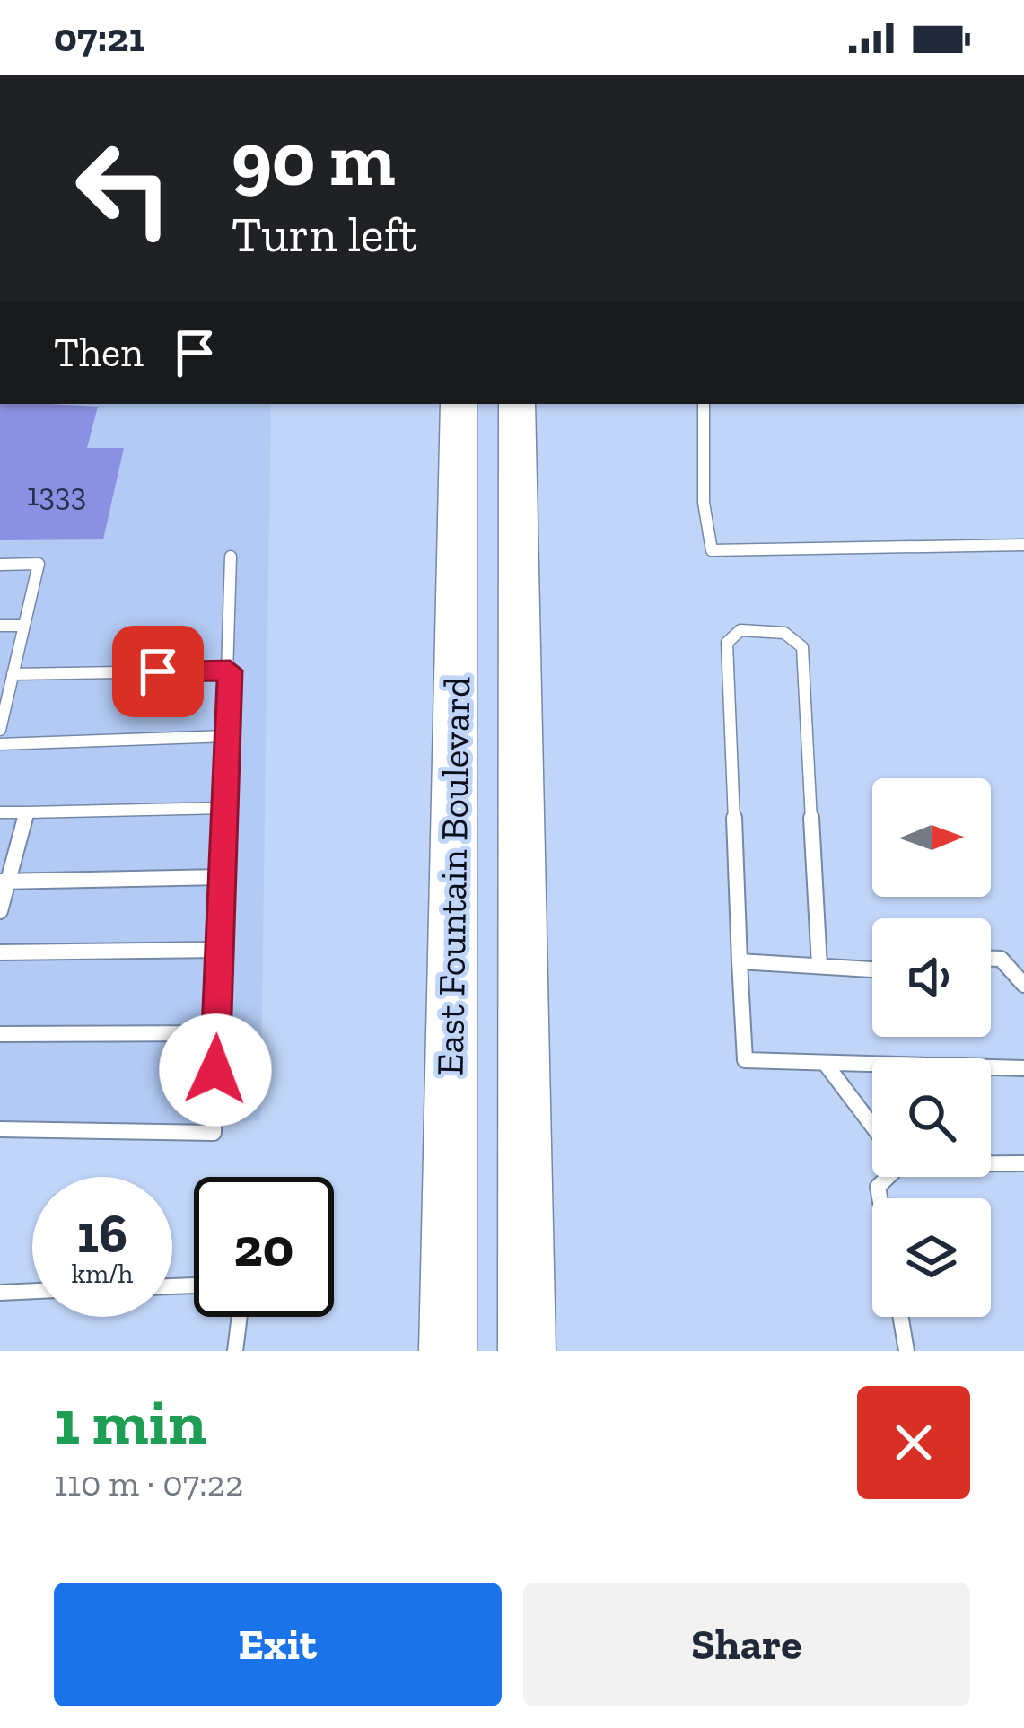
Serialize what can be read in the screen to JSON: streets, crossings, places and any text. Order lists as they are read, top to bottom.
{
  "streets": {
    "highway": ["East Fountain Boulevard"]
  },
  "house_numbers": ["1333"],
  "north": "right",
  "page": {
    "status": "07:21",
    "turn": ["90 m", "Turn left"],
    "then": "Then",
    "speed": "16 km/h",
    "limit": "20",
    "heading": ["1 min", "110 m · 07:22"],
    "buttons": ["Exit", "Share"]
  }
}
